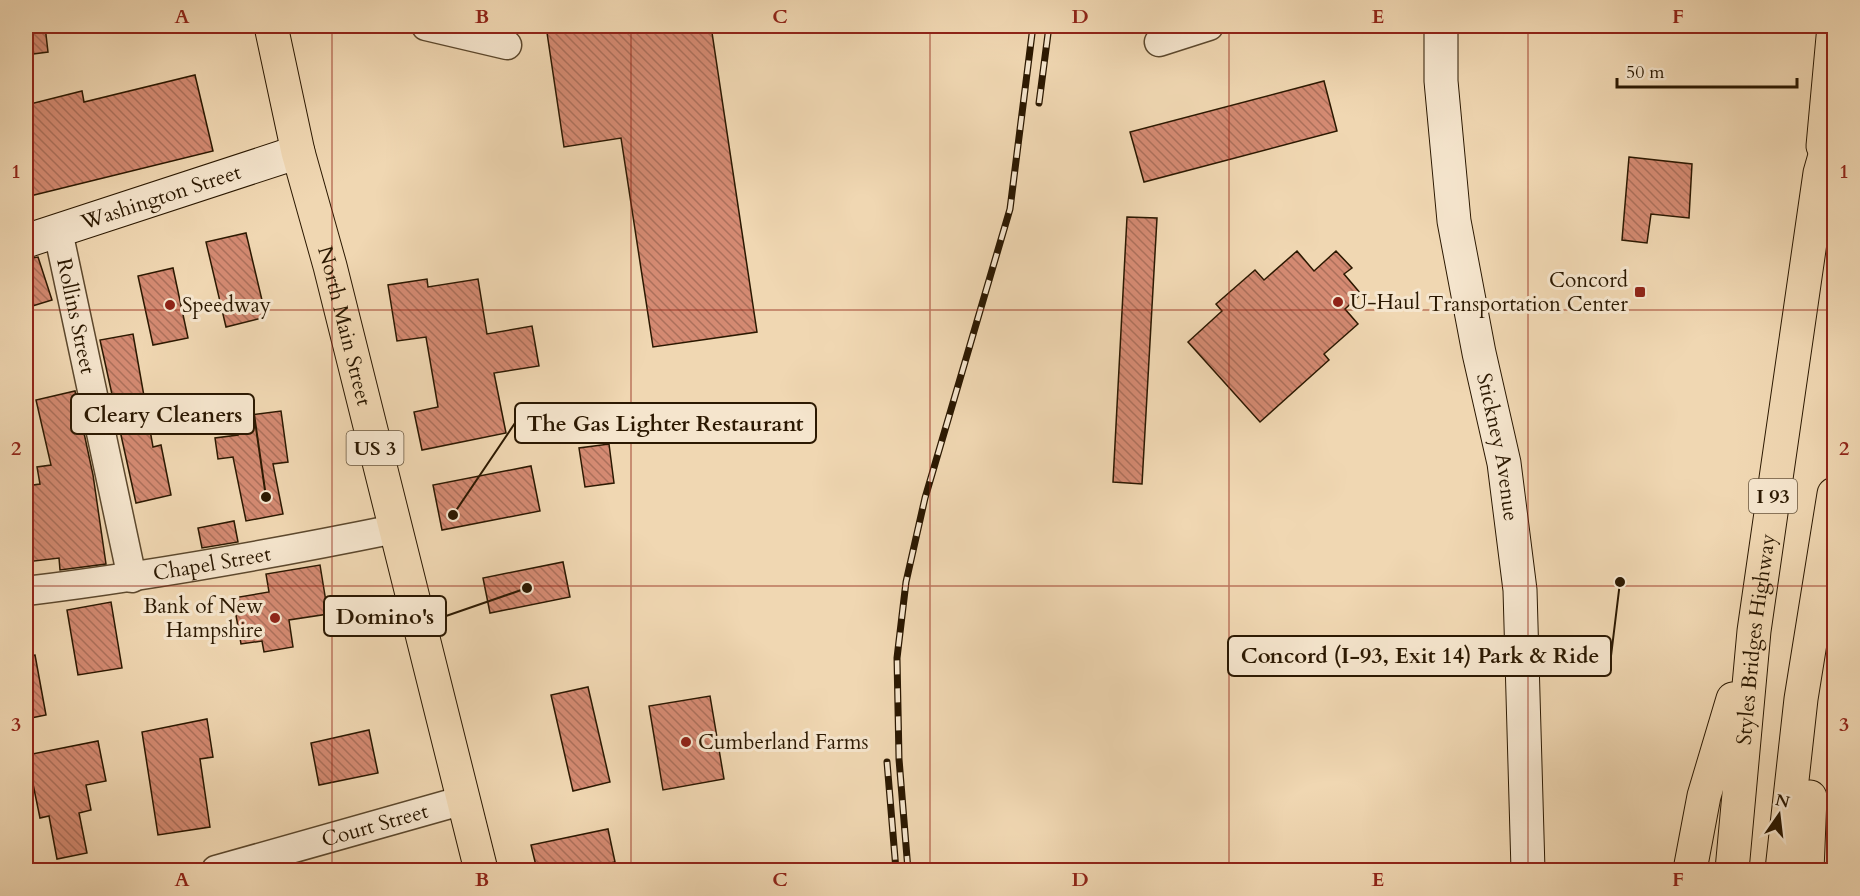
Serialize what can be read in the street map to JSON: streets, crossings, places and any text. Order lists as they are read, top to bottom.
{
  "streets": {
    "main road": [
      "North Main Street",
      "US 3",
      "I 93",
      "Styles Bridges Highway"
    ],
    "street": [
      "Washington Street",
      "Rollins Street",
      "Stickney Avenue",
      "Chapel Street",
      "Court Street"
    ]
  },
  "crossings": [
    ["Washington Street", "Rollins Street"],
    ["Washington Street", "North Main Street"],
    ["Rollins Street", "Chapel Street"],
    ["North Main Street", "Chapel Street"],
    ["North Main Street", "Court Street"]
  ],
  "places": {
    "transit": ["Concord Transportation Center"],
    "other": [
      "U-Haul",
      "Speedway",
      "Cleary Cleaners",
      "The Gas Lighter Restaurant",
      "Concord (I-93, Exit 14) Park & Ride",
      "Domino's",
      "Bank of New Hampshire",
      "Cumberland Farms"
    ]
  },
  "scale_bar": "50 m",
  "north": "top",
  "grid": {
    "columns": [
      "A",
      "B",
      "C",
      "D",
      "E",
      "F"
    ],
    "rows": ["1", "2", "3"]
  }
}
